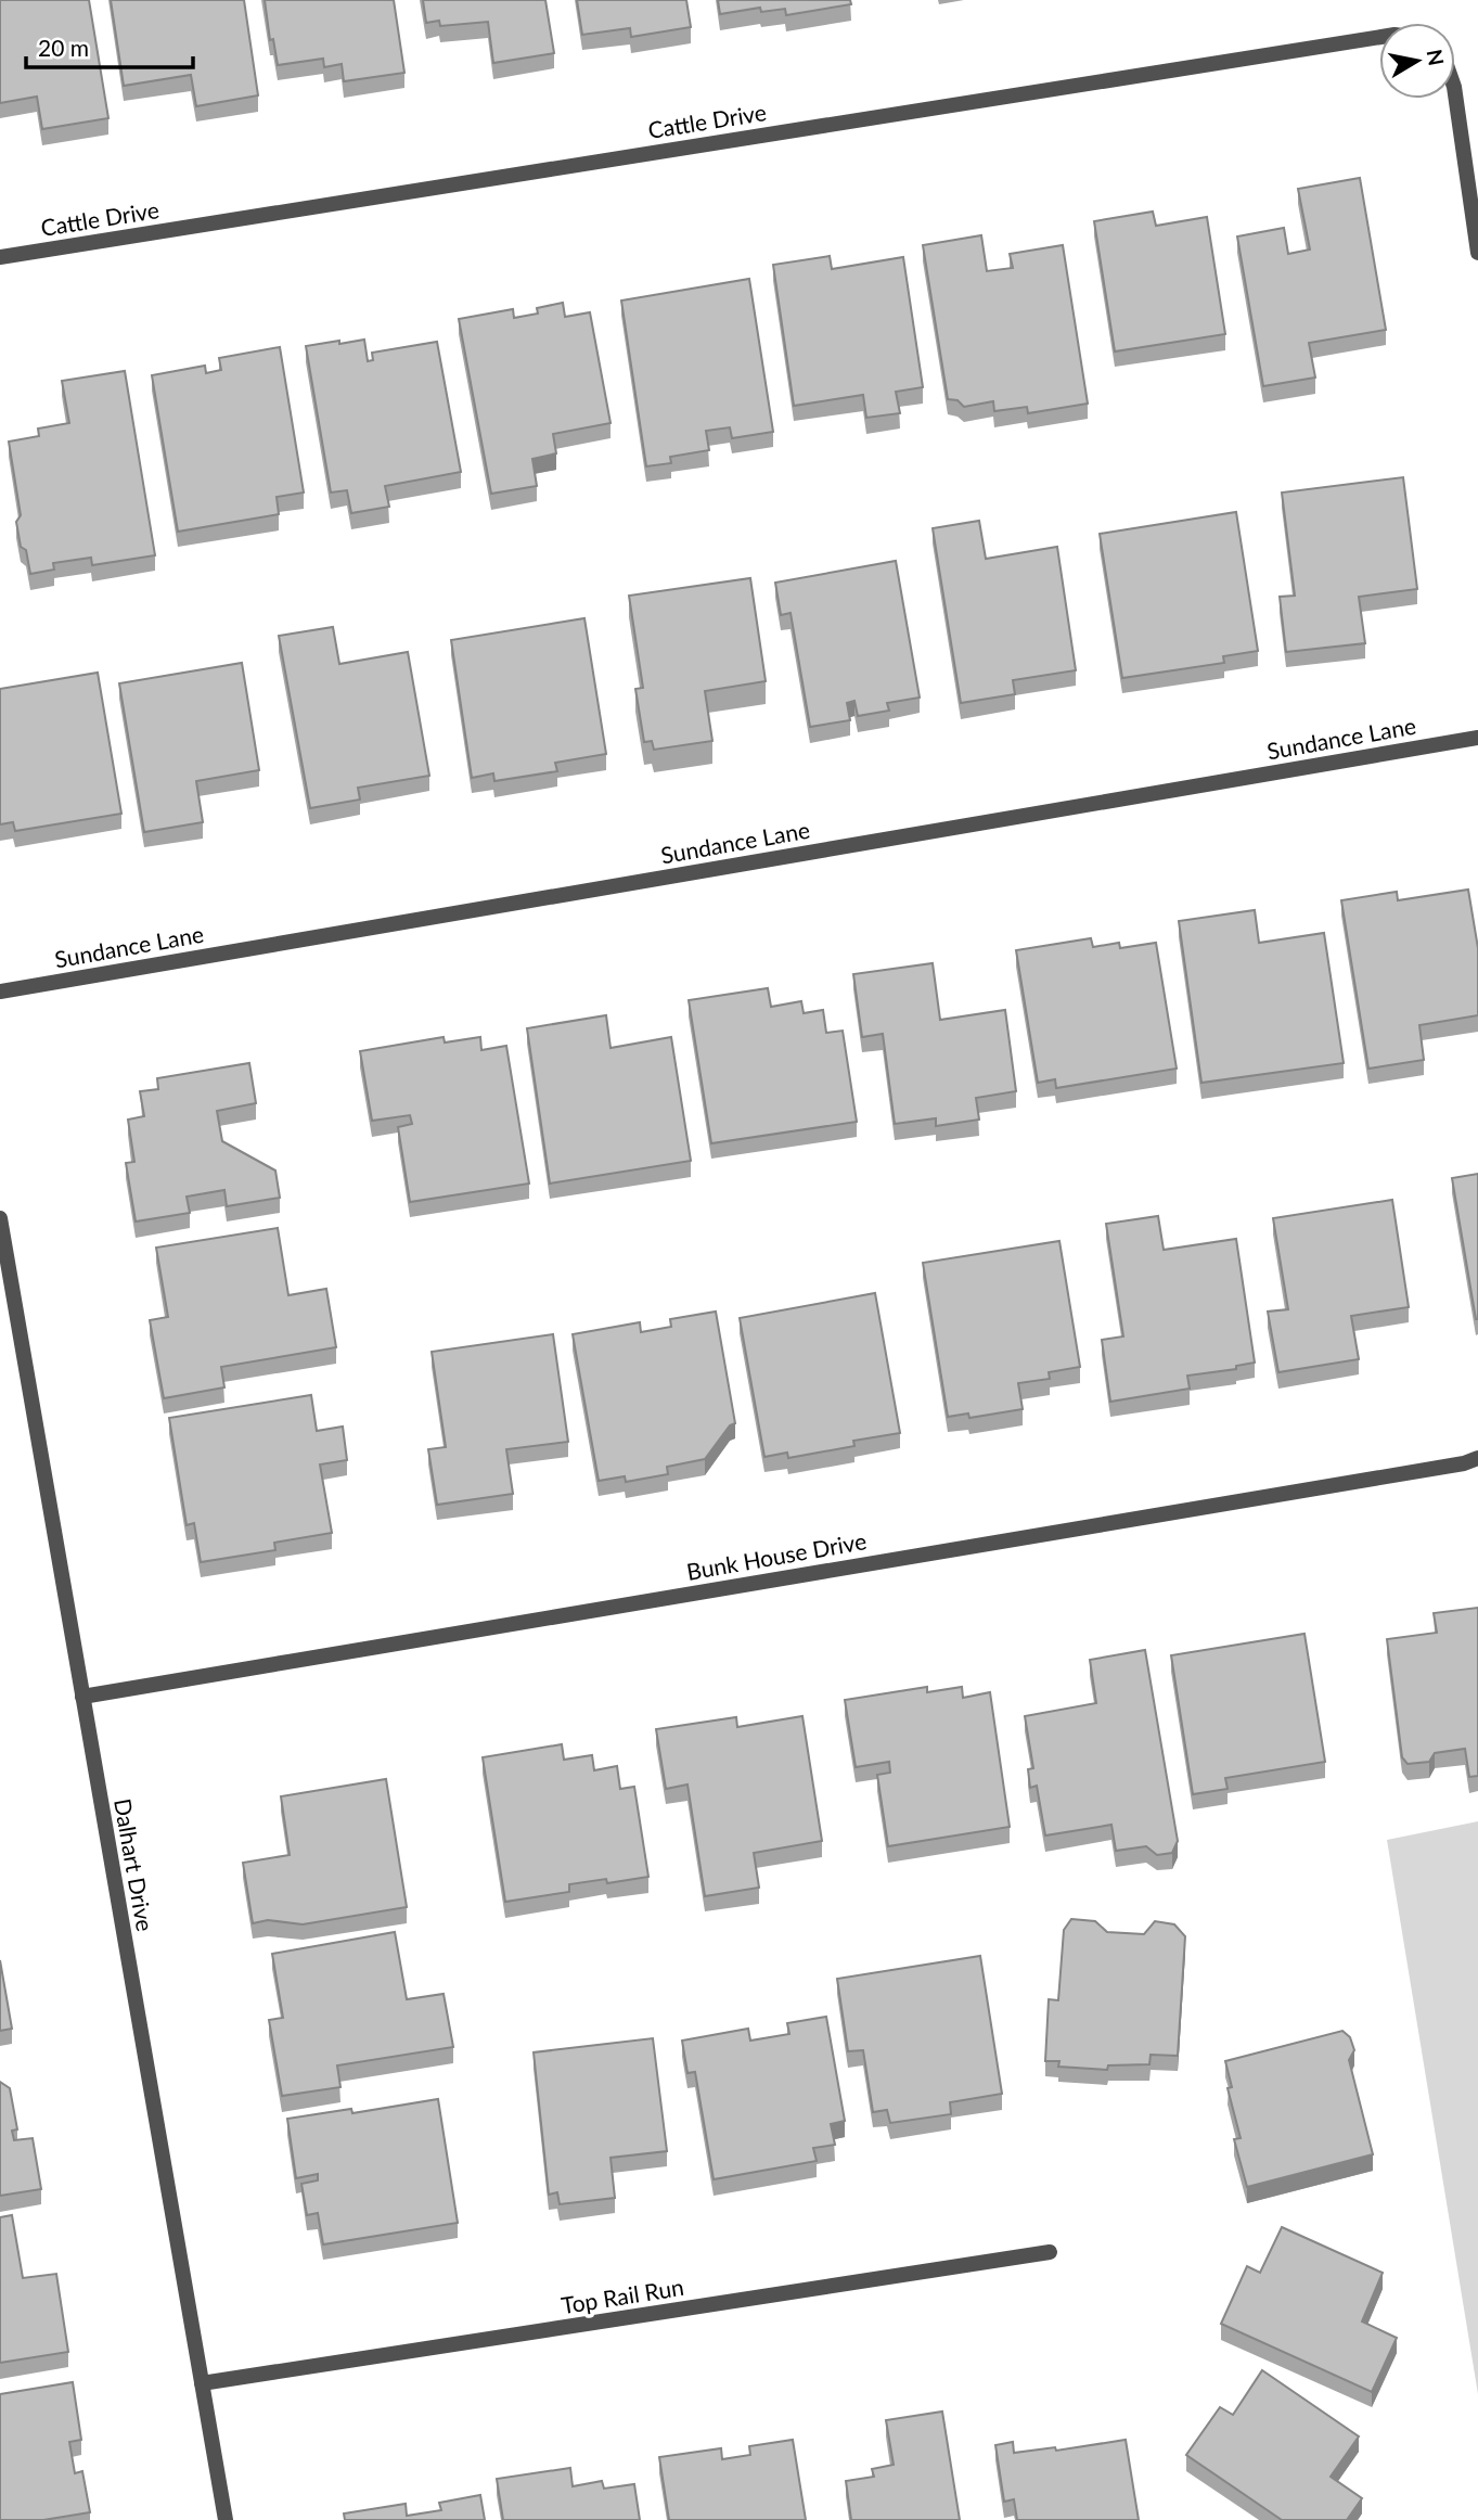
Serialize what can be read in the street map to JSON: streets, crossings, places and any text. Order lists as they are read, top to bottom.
{
  "streets": {
    "street": [
      "Cattle Drive",
      "Sundance Lane",
      "Bunk House Drive",
      "Dalhart Drive",
      "Top Rail Run"
    ]
  },
  "crossings": [
    ["Bunk House Drive", "Dalhart Drive"],
    ["Dalhart Drive", "Top Rail Run"]
  ],
  "scale_bar": "20 m",
  "north": "right"
}
